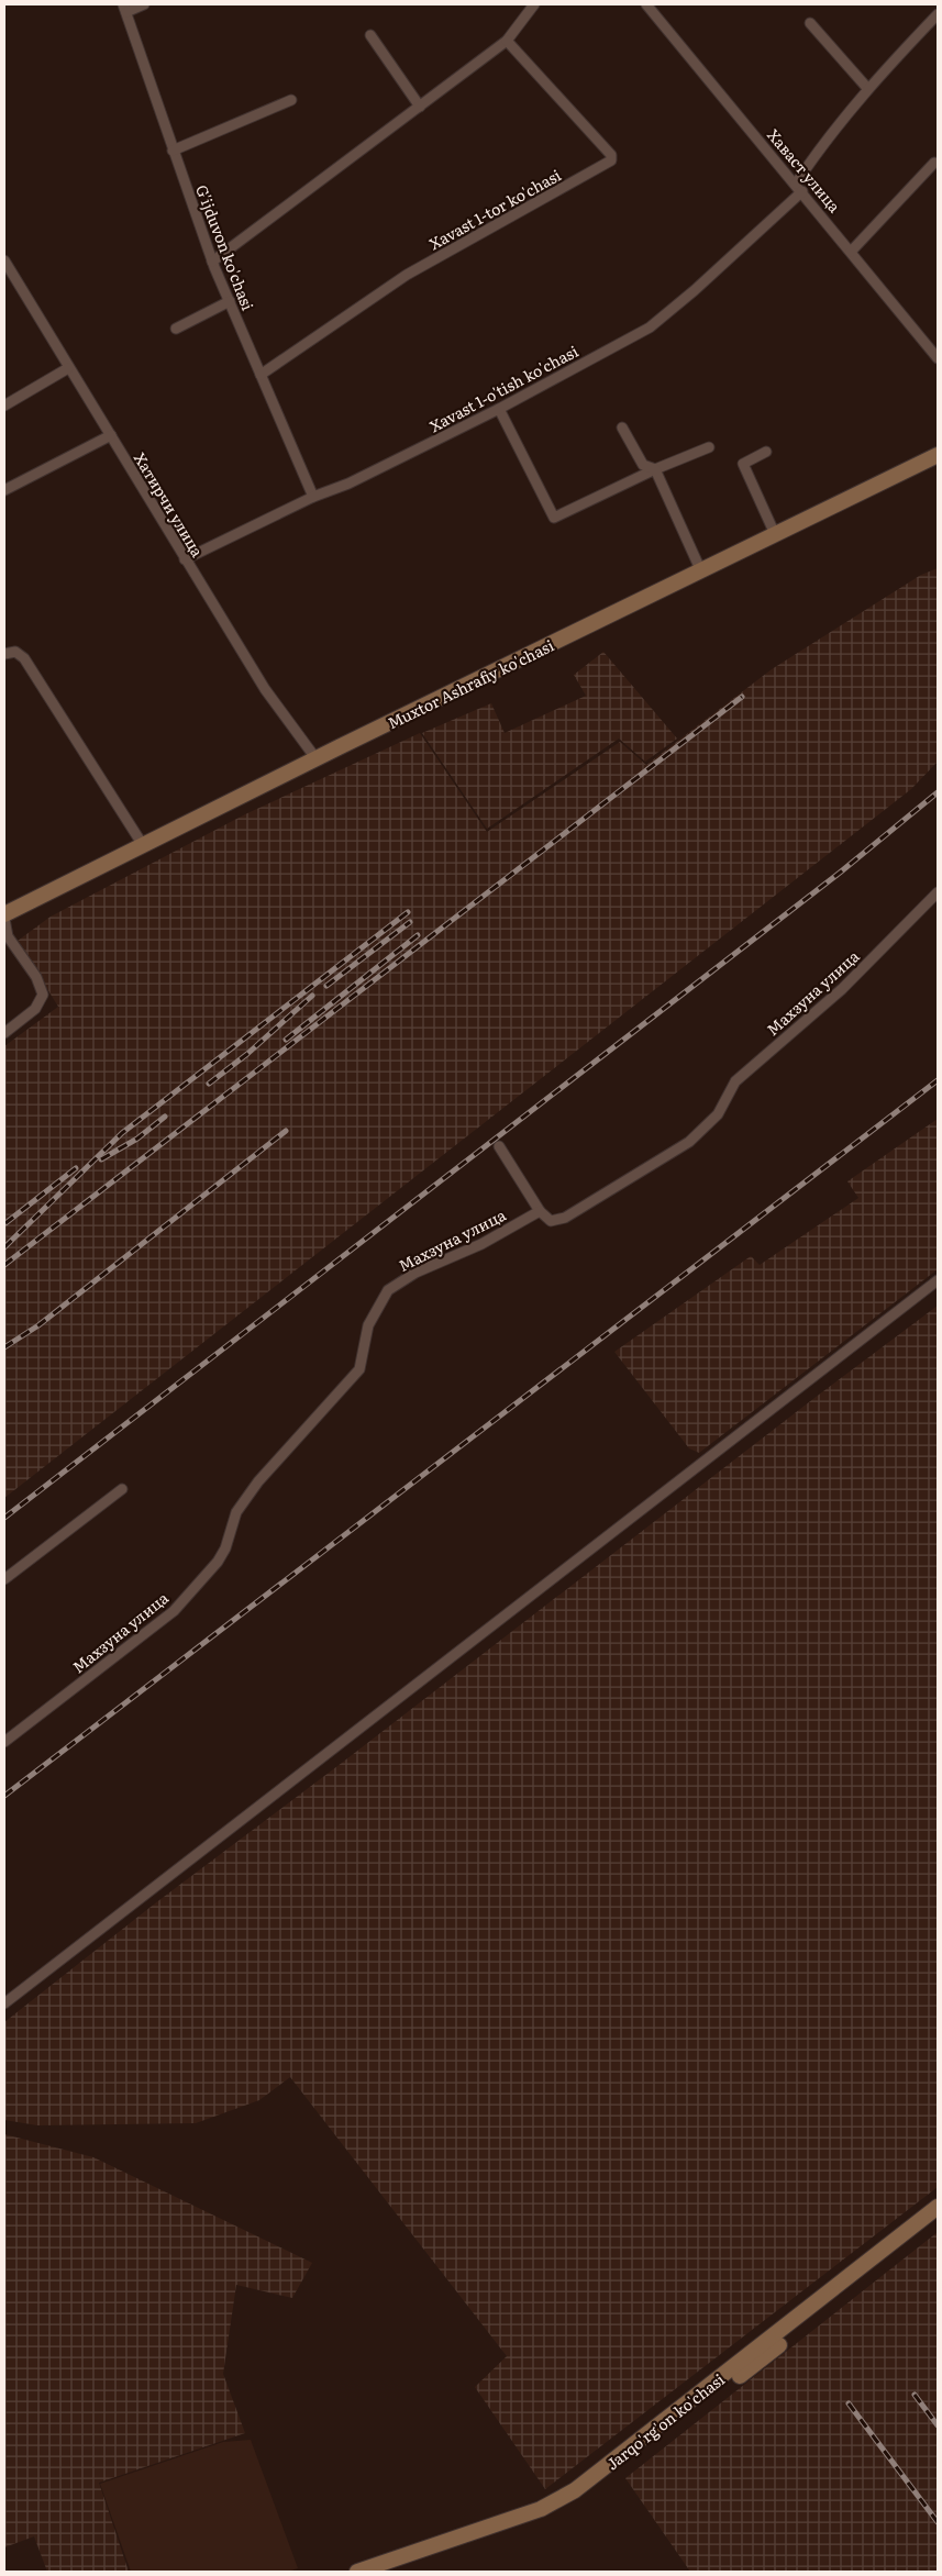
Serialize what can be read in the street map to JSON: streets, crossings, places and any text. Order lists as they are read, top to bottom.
{
  "streets": {
    "main road": ["Muxtor Ashrafiy ko'chasi", "Jarqo'rg'on ko'chasi"],
    "street": [
      "Хаваст улица",
      "Xavast 1-tor ko'chasi",
      "G'ijduvon ko'chasi",
      "Xavast 1-o'tish ko'chasi",
      "Хатирчи улица",
      "Махзуна улица"
    ]
  },
  "crossings": [
    ["Хаваст улица", "Xavast 1-o'tish ko'chasi"],
    ["Xavast 1-tor ko'chasi", "G'ijduvon ko'chasi"],
    ["G'ijduvon ko'chasi", "Xavast 1-o'tish ko'chasi"],
    ["Xavast 1-o'tish ko'chasi", "Хатирчи улица"],
    ["Хатирчи улица", "Muxtor Ashrafiy ko'chasi"]
  ]
}
